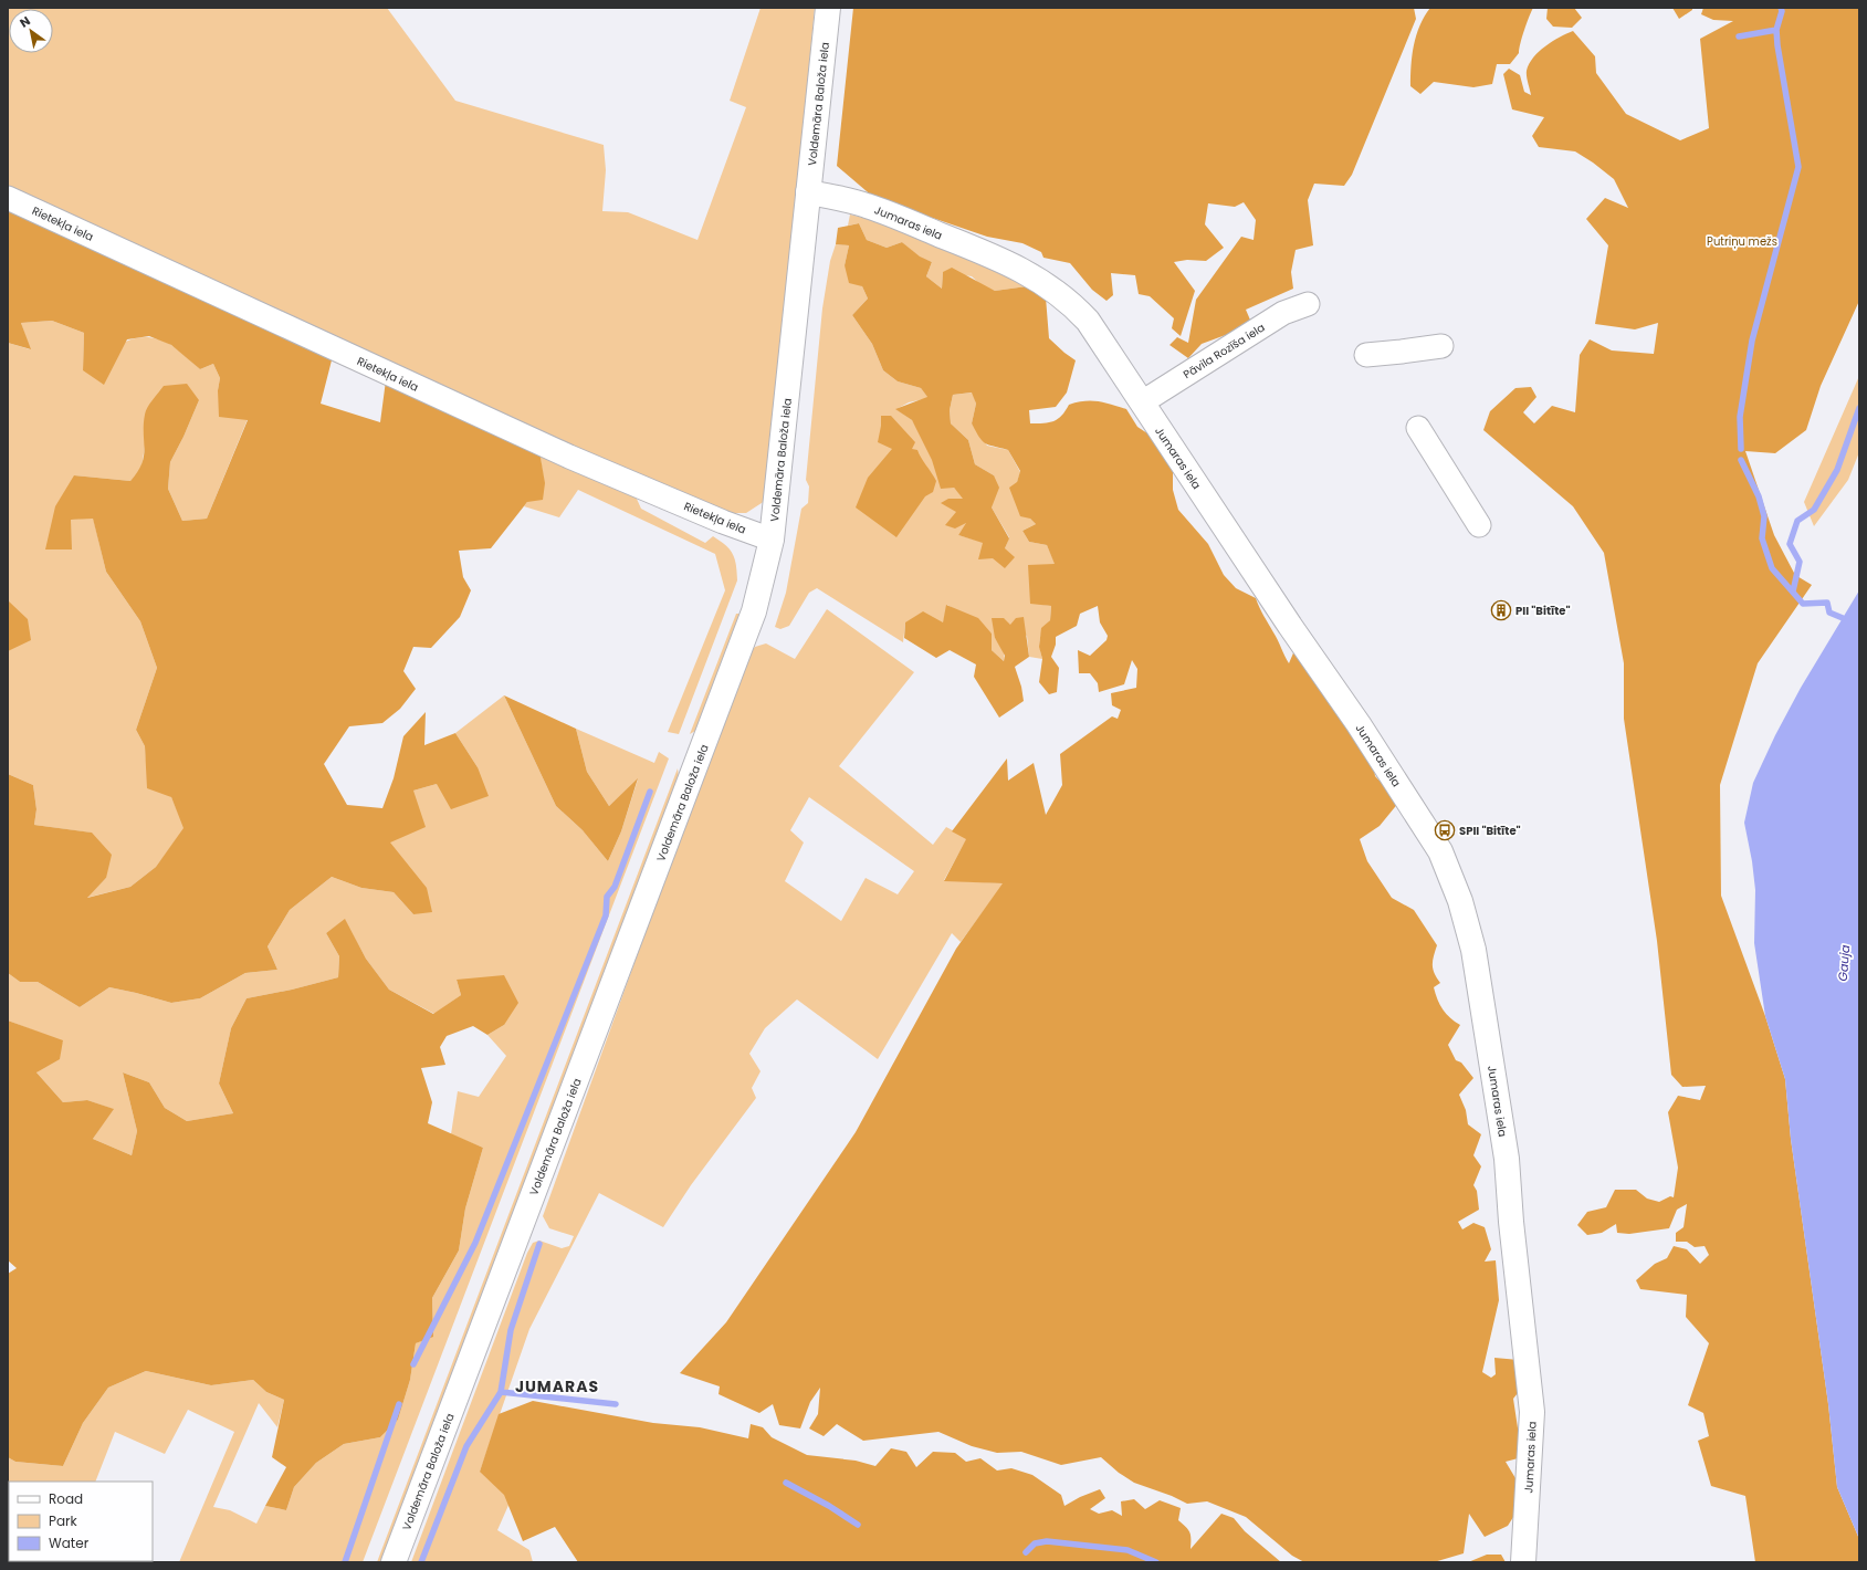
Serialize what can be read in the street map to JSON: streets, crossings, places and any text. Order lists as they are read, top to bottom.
{
  "streets": {
    "street": [
      "Voldemāra Baloža iela",
      "Jumaras iela",
      "Rietekļa iela",
      "Pāvila Rozīša iela"
    ]
  },
  "crossings": [
    ["Voldemāra Baloža iela", "Jumaras iela"],
    ["Voldemāra Baloža iela", "Rietekļa iela"],
    ["Jumaras iela", "Pāvila Rozīša iela"]
  ],
  "districts": ["JUMARAS"],
  "water": ["Gauja"],
  "parks": ["Putriņu mežs"],
  "places": {
    "building": ["PII \"Bitīte\""],
    "bus stop": ["SPII \"Bitīte\""]
  },
  "legend": ["Road", "Park", "Water"],
  "north": "top left"
}
